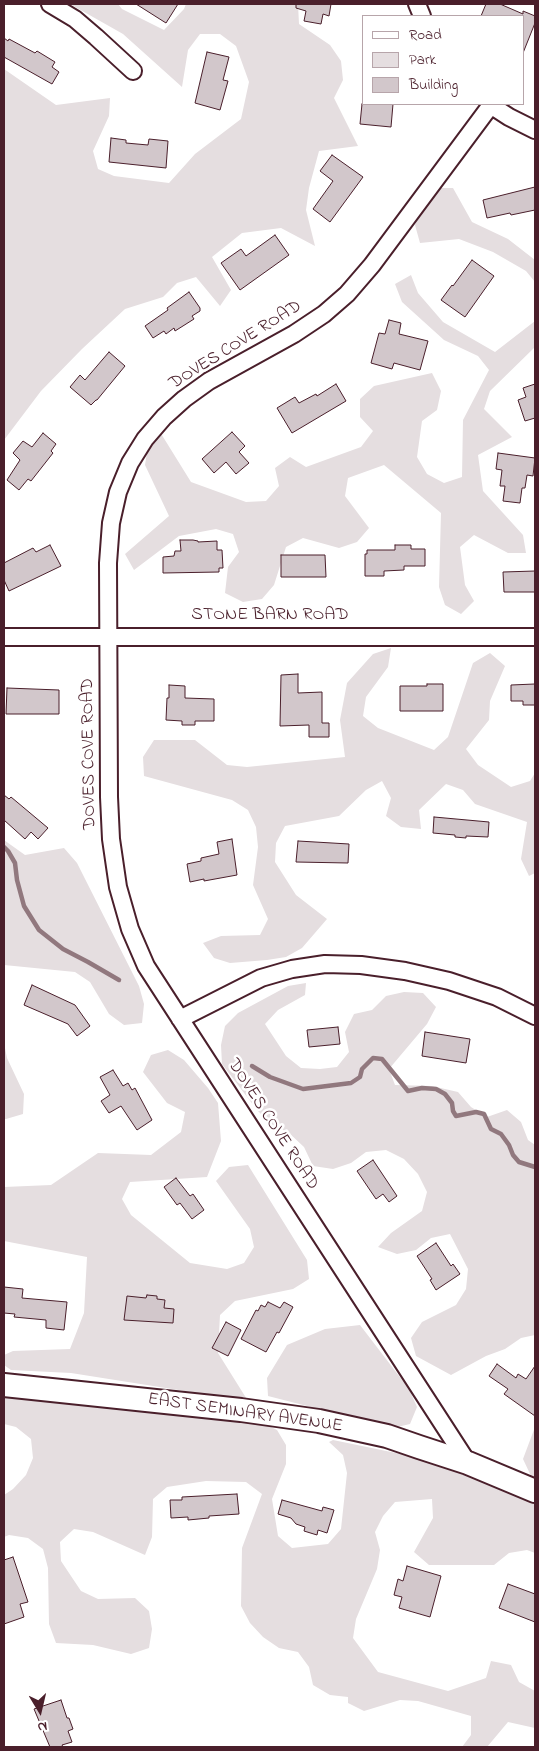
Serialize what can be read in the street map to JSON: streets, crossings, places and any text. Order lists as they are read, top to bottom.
{
  "streets": {
    "street": ["DOVES COVE ROAD", "STONE BARN ROAD", "EAST SEMINARY AVENUE"]
  },
  "crossings": [
    ["DOVES COVE ROAD", "STONE BARN ROAD"],
    ["DOVES COVE ROAD", "EAST SEMINARY AVENUE"]
  ],
  "legend": ["Road", "Park", "Building"],
  "north": "bottom"
}
